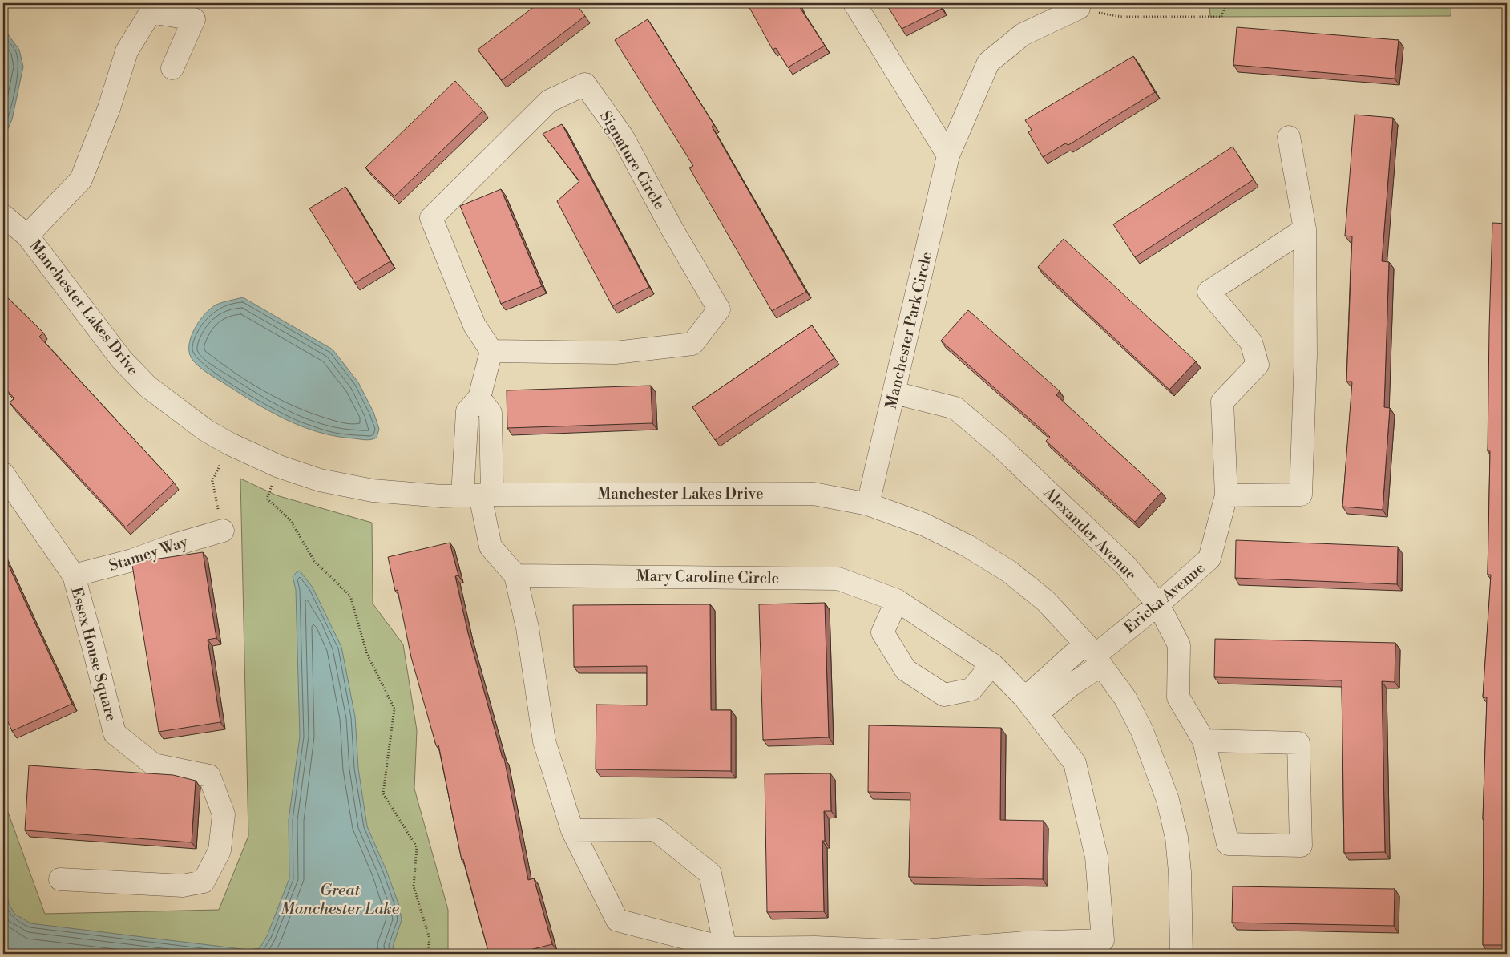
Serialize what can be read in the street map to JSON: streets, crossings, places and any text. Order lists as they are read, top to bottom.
{
  "streets": {
    "street": [
      "Signature Circle",
      "Manchester Lakes Drive",
      "Manchester Park Circle",
      "Alexander Avenue",
      "Stamey Way",
      "Mary Caroline Circle",
      "Ericka Avenue",
      "Essex House Square"
    ]
  },
  "crossings": [
    ["Manchester Lakes Drive", "Manchester Park Circle"],
    ["Manchester Lakes Drive", "Mary Caroline Circle"],
    ["Manchester Lakes Drive", "Ericka Avenue"],
    ["Manchester Park Circle", "Alexander Avenue"],
    ["Alexander Avenue", "Ericka Avenue"],
    ["Stamey Way", "Essex House Square"]
  ],
  "water": ["Great Manchester Lake"]
}
